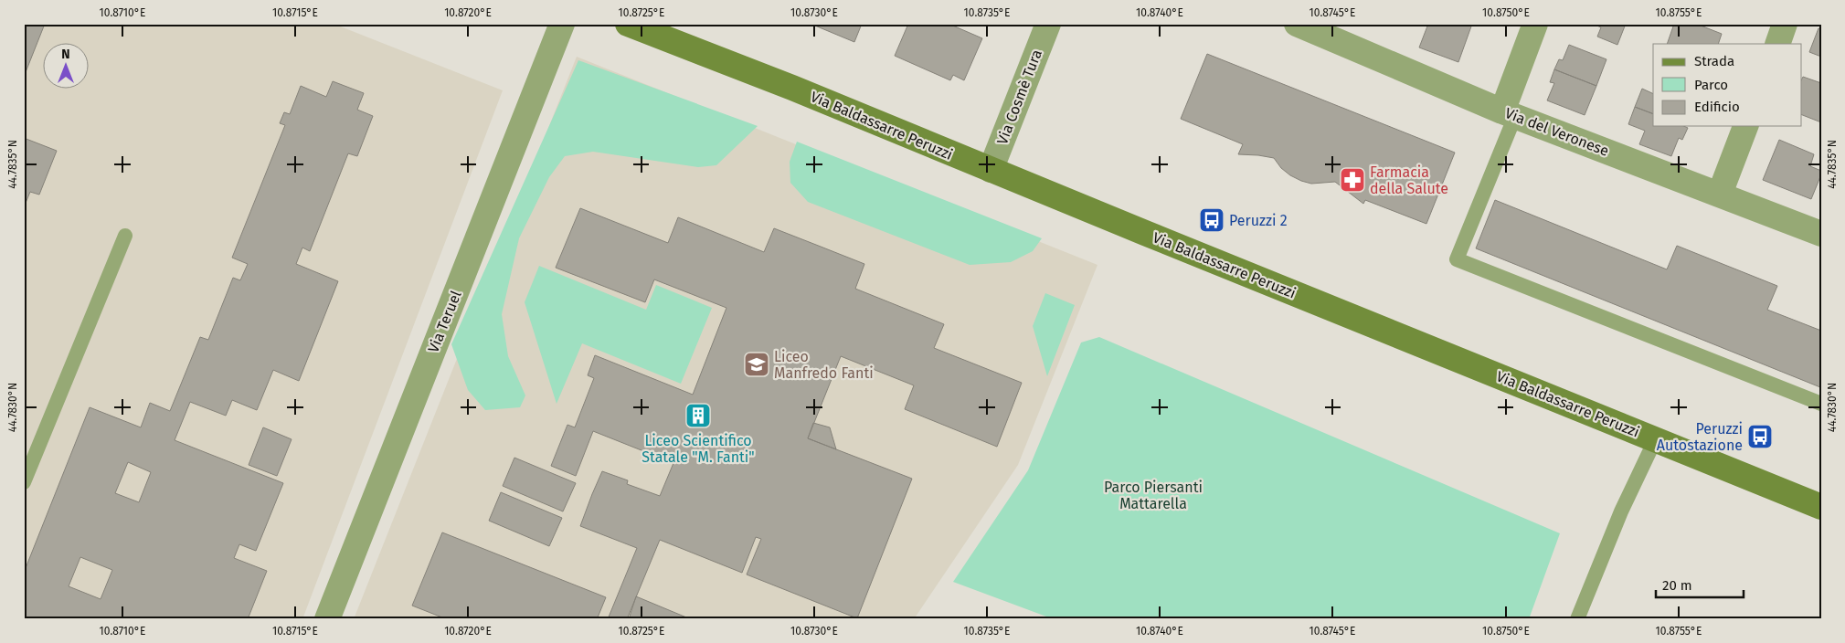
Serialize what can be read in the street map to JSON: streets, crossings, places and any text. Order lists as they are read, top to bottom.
{
  "streets": {
    "street": [
      "Via Cosmè Tura",
      "Via Baldassarre Peruzzi",
      "Via del Veronese",
      "Via Teruel"
    ]
  },
  "crossings": [
    ["Via Cosmè Tura", "Via Baldassarre Peruzzi"]
  ],
  "parks": ["Parco Piersanti Mattarella"],
  "places": {
    "pharmacy": ["Farmacia della Salute"],
    "bus stop": ["Peruzzi 2", "Peruzzi Autostazione"],
    "school or university": ["Liceo Manfredo Fanti"],
    "building": ["Liceo Scientifico Statale \"M. Fanti\""]
  },
  "legend": ["Strada", "Parco", "Edificio"],
  "scale_bar": "20 m",
  "north": "top",
  "coordinates": [
    "10.8710°E",
    "10.8715°E",
    "10.8720°E",
    "10.8725°E",
    "10.8730°E",
    "10.8735°E",
    "10.8740°E",
    "10.8745°E",
    "10.8750°E",
    "10.8755°E",
    "44.7835°N",
    "44.7830°N"
  ]
}
